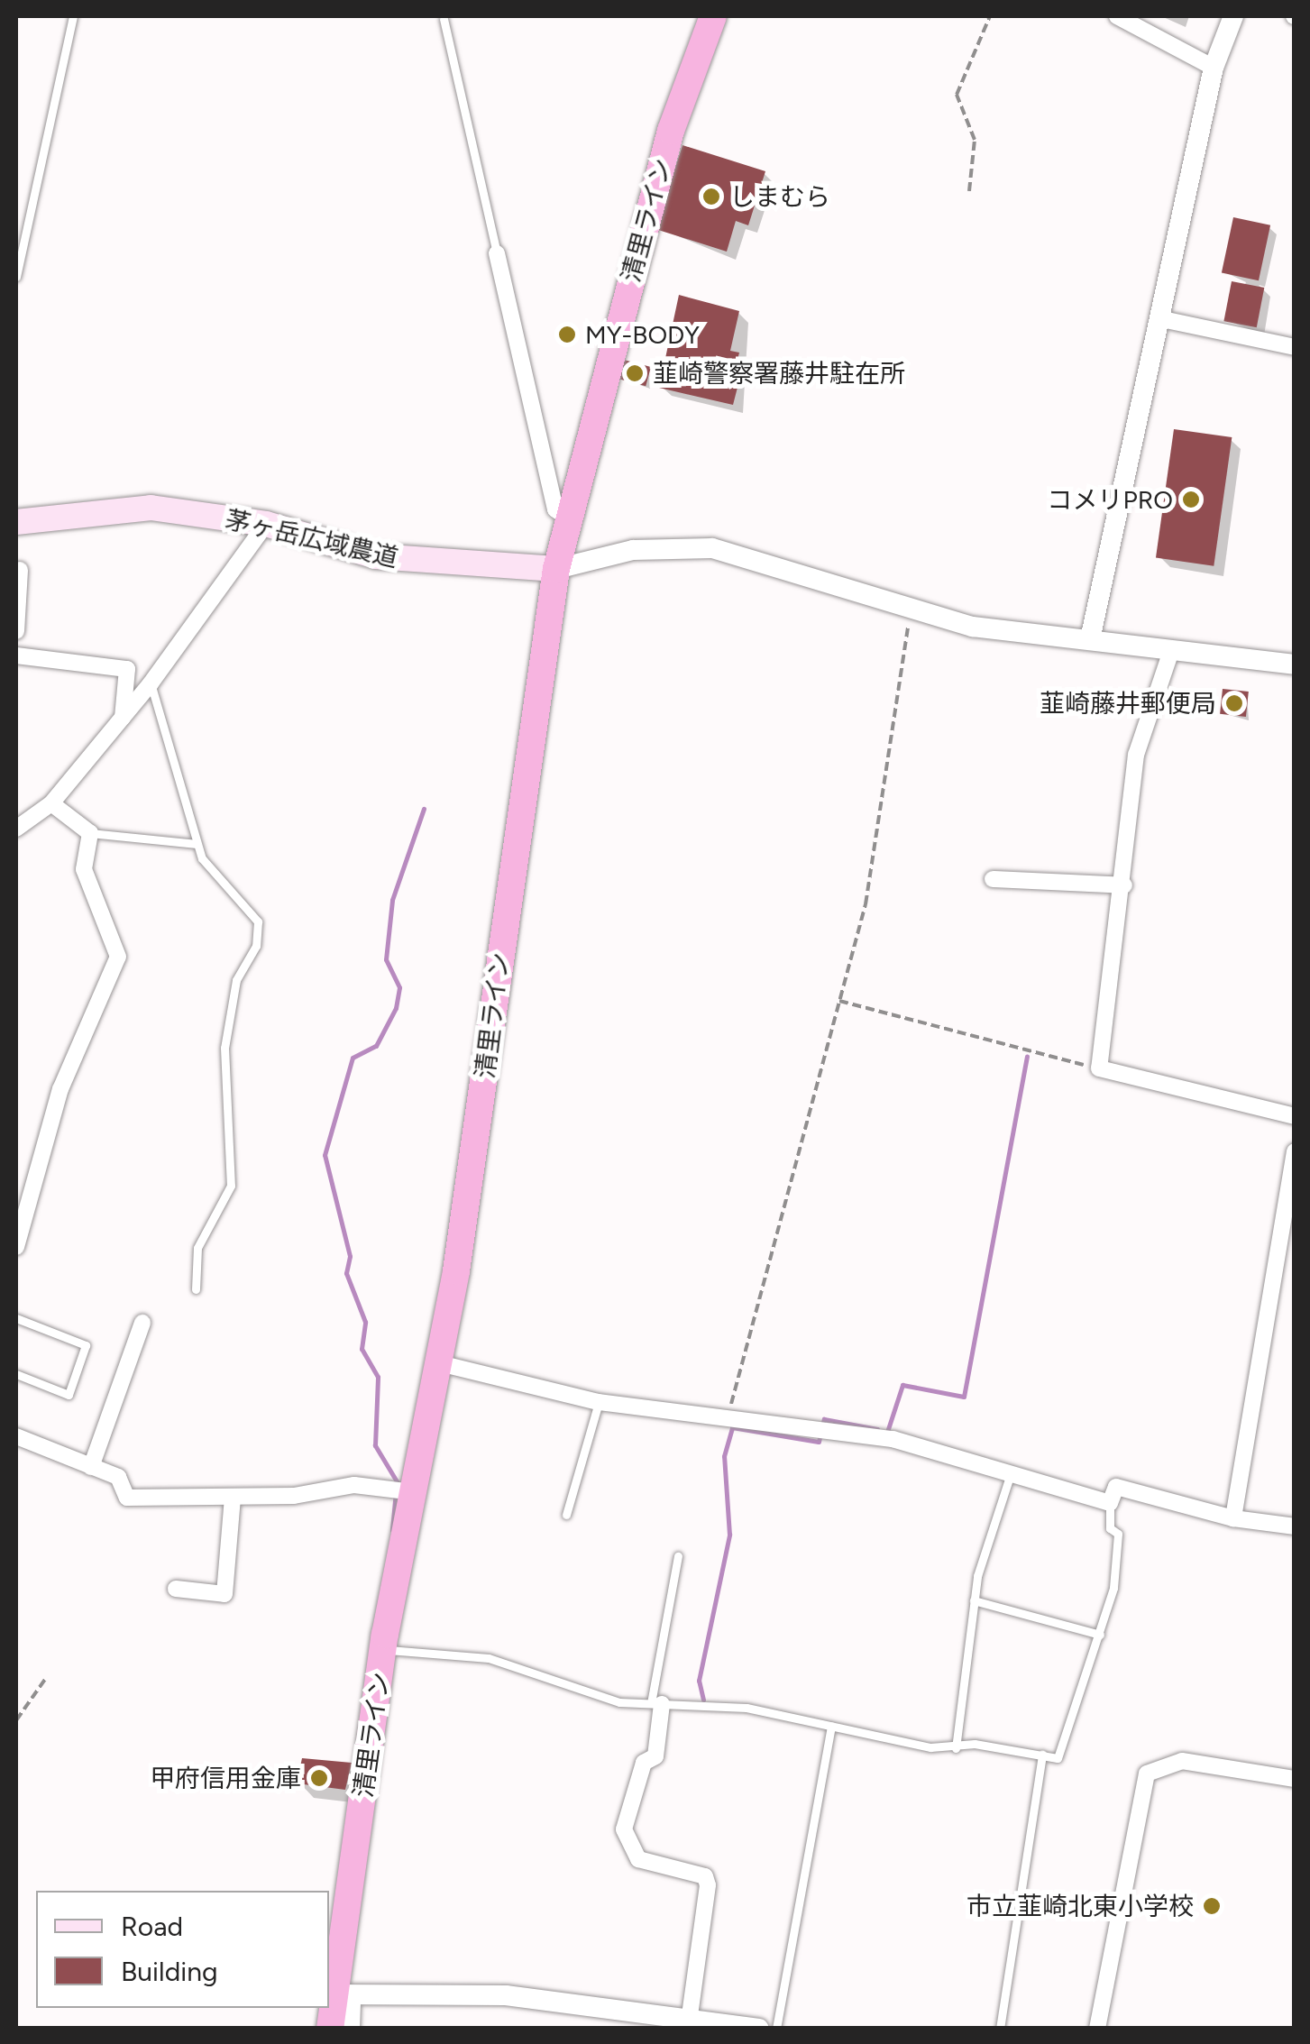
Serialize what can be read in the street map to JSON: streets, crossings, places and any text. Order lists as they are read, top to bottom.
{
  "streets": {
    "highway": ["清里ライン"],
    "main road": ["茅ヶ岳広域農道"]
  },
  "crossings": [
    ["清里ライン", "茅ヶ岳広域農道"]
  ],
  "places": [
    "しまむら",
    "MY-BODY",
    "韮崎警察署藤井駐在所",
    "コメリPRO",
    "韮崎藤井郵便局",
    "甲府信用金庫",
    "市立韮崎北東小学校"
  ],
  "legend": ["Road", "Building"]
}
